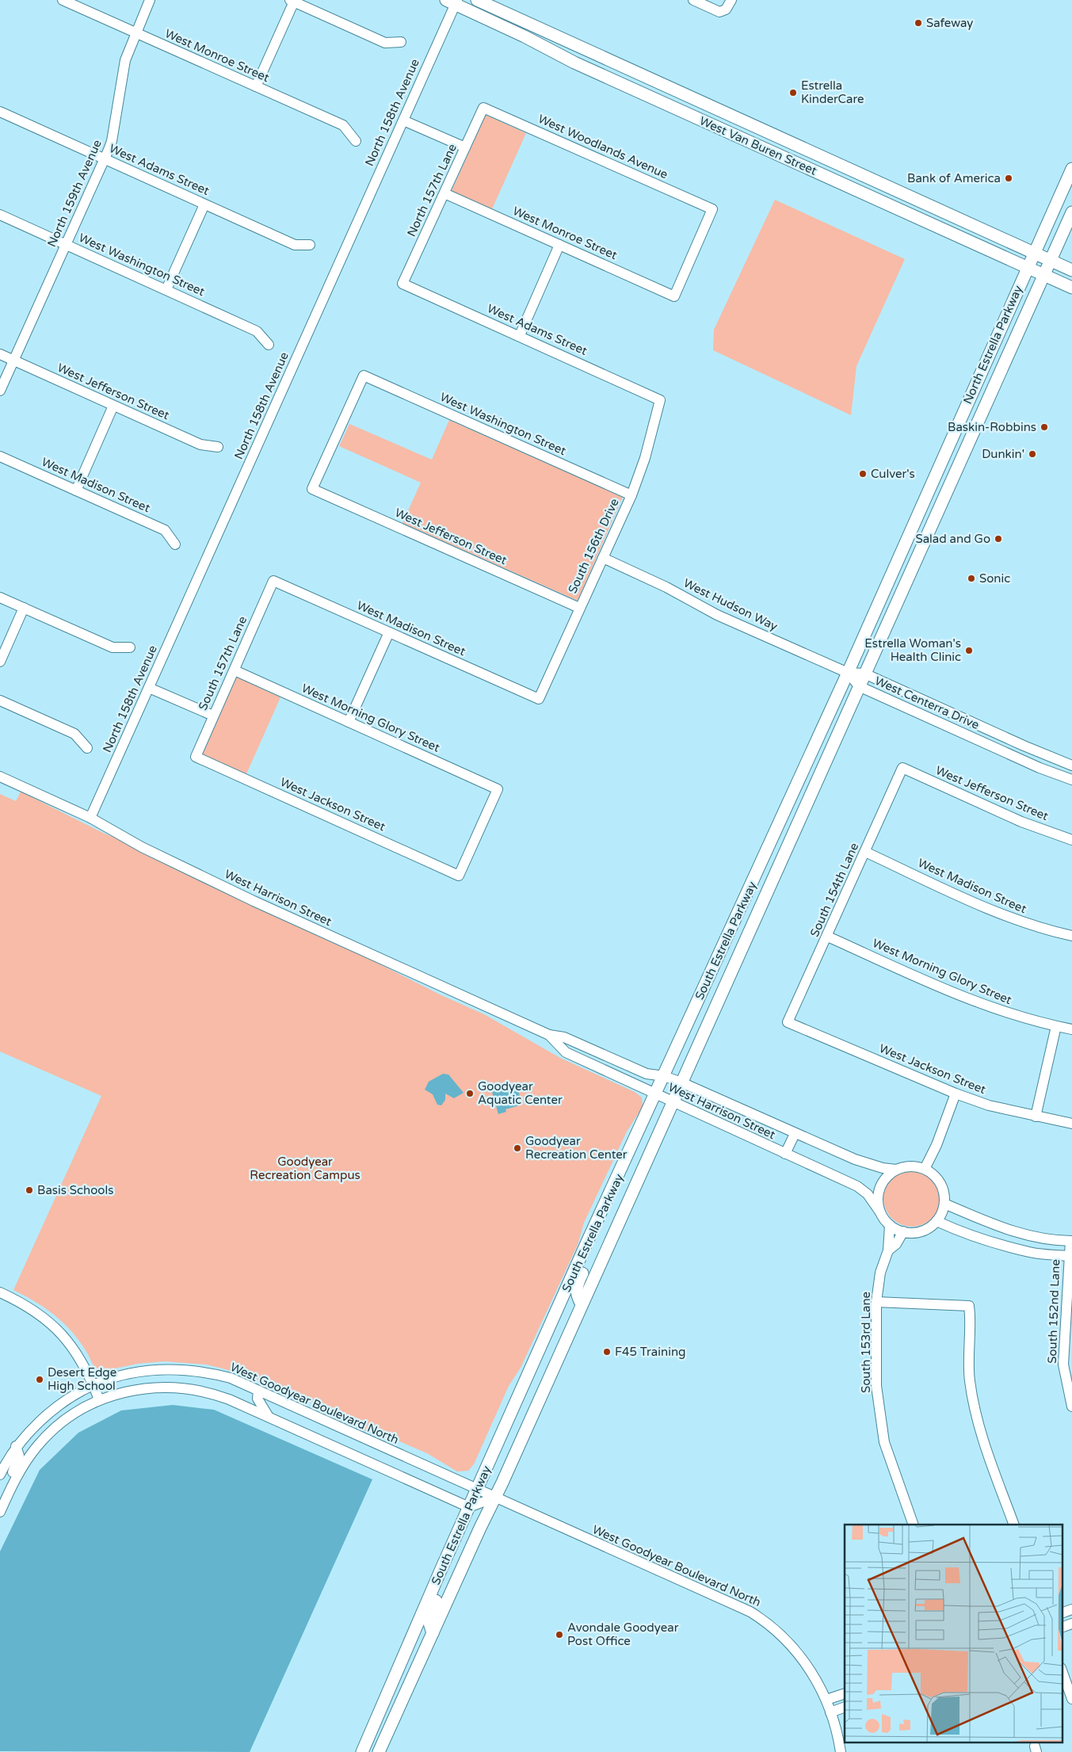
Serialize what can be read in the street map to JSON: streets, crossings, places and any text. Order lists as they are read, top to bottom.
{
  "streets": {
    "main road": ["West Van Buren Street", "North Estrella Parkway", "South Estrella Parkway"],
    "street": [
      "West Monroe Street",
      "North 158th Avenue",
      "West Woodlands Avenue",
      "West Adams Street",
      "North 157th Lane",
      "North 159th Avenue",
      "West Washington Street",
      "West Jefferson Street",
      "West Madison Street",
      "South 156th Drive",
      "West Hudson Way",
      "South 157th Lane",
      "West Centerra Drive",
      "West Morning Glory Street",
      "West Jackson Street",
      "South 154th Lane",
      "West Harrison Street",
      "South 152nd Lane",
      "South 153rd Lane",
      "West Goodyear Boulevard North"
    ]
  },
  "crossings": [
    ["West Monroe Street", "West Woodlands Avenue"],
    ["West Monroe Street", "North 157th Lane"],
    ["West Monroe Street", "North 159th Avenue"],
    ["North 158th Avenue", "West Van Buren Street"],
    ["North 158th Avenue", "West Harrison Street"],
    ["West Van Buren Street", "North Estrella Parkway"],
    ["West Woodlands Avenue", "North 157th Lane"],
    ["West Adams Street", "North 157th Lane"],
    ["West Adams Street", "North 159th Avenue"],
    ["West Adams Street", "South 156th Drive"],
    ["North 159th Avenue", "West Washington Street"],
    ["North 159th Avenue", "West Jefferson Street"],
    ["West Washington Street", "West Jefferson Street"],
    ["West Washington Street", "South 156th Drive"],
    ["North Estrella Parkway", "West Hudson Way"],
    ["North Estrella Parkway", "West Centerra Drive"],
    ["North Estrella Parkway", "South Estrella Parkway"],
    ["West Jefferson Street", "South 156th Drive"],
    ["West Jefferson Street", "South 154th Lane"],
    ["West Madison Street", "South 156th Drive"],
    ["West Madison Street", "South 157th Lane"],
    ["West Madison Street", "South 154th Lane"],
    ["South 156th Drive", "West Hudson Way"],
    ["West Hudson Way", "West Centerra Drive"],
    ["West Hudson Way", "South Estrella Parkway"],
    ["South 157th Lane", "West Morning Glory Street"],
    ["South 157th Lane", "West Jackson Street"],
    ["West Centerra Drive", "South Estrella Parkway"],
    ["West Morning Glory Street", "West Jackson Street"],
    ["West Morning Glory Street", "South 154th Lane"],
    ["West Jackson Street", "South 154th Lane"],
    ["West Harrison Street", "South Estrella Parkway"],
    ["West Harrison Street", "South 153rd Lane"],
    ["South Estrella Parkway", "West Goodyear Boulevard North"]
  ],
  "parks": ["Goodyear Recreation Campus"],
  "places": [
    "Safeway",
    "Estrella KinderCare",
    "Bank of America",
    "Baskin-Robbins",
    "Dunkin'",
    "Culver's",
    "Salad and Go",
    "Sonic",
    "Estrella Woman's Health Clinic",
    "Goodyear Aquatic Center",
    "Goodyear Recreation Center",
    "Basis Schools",
    "F45 Training",
    "Desert Edge High School",
    "Avondale Goodyear Post Office"
  ]
}
